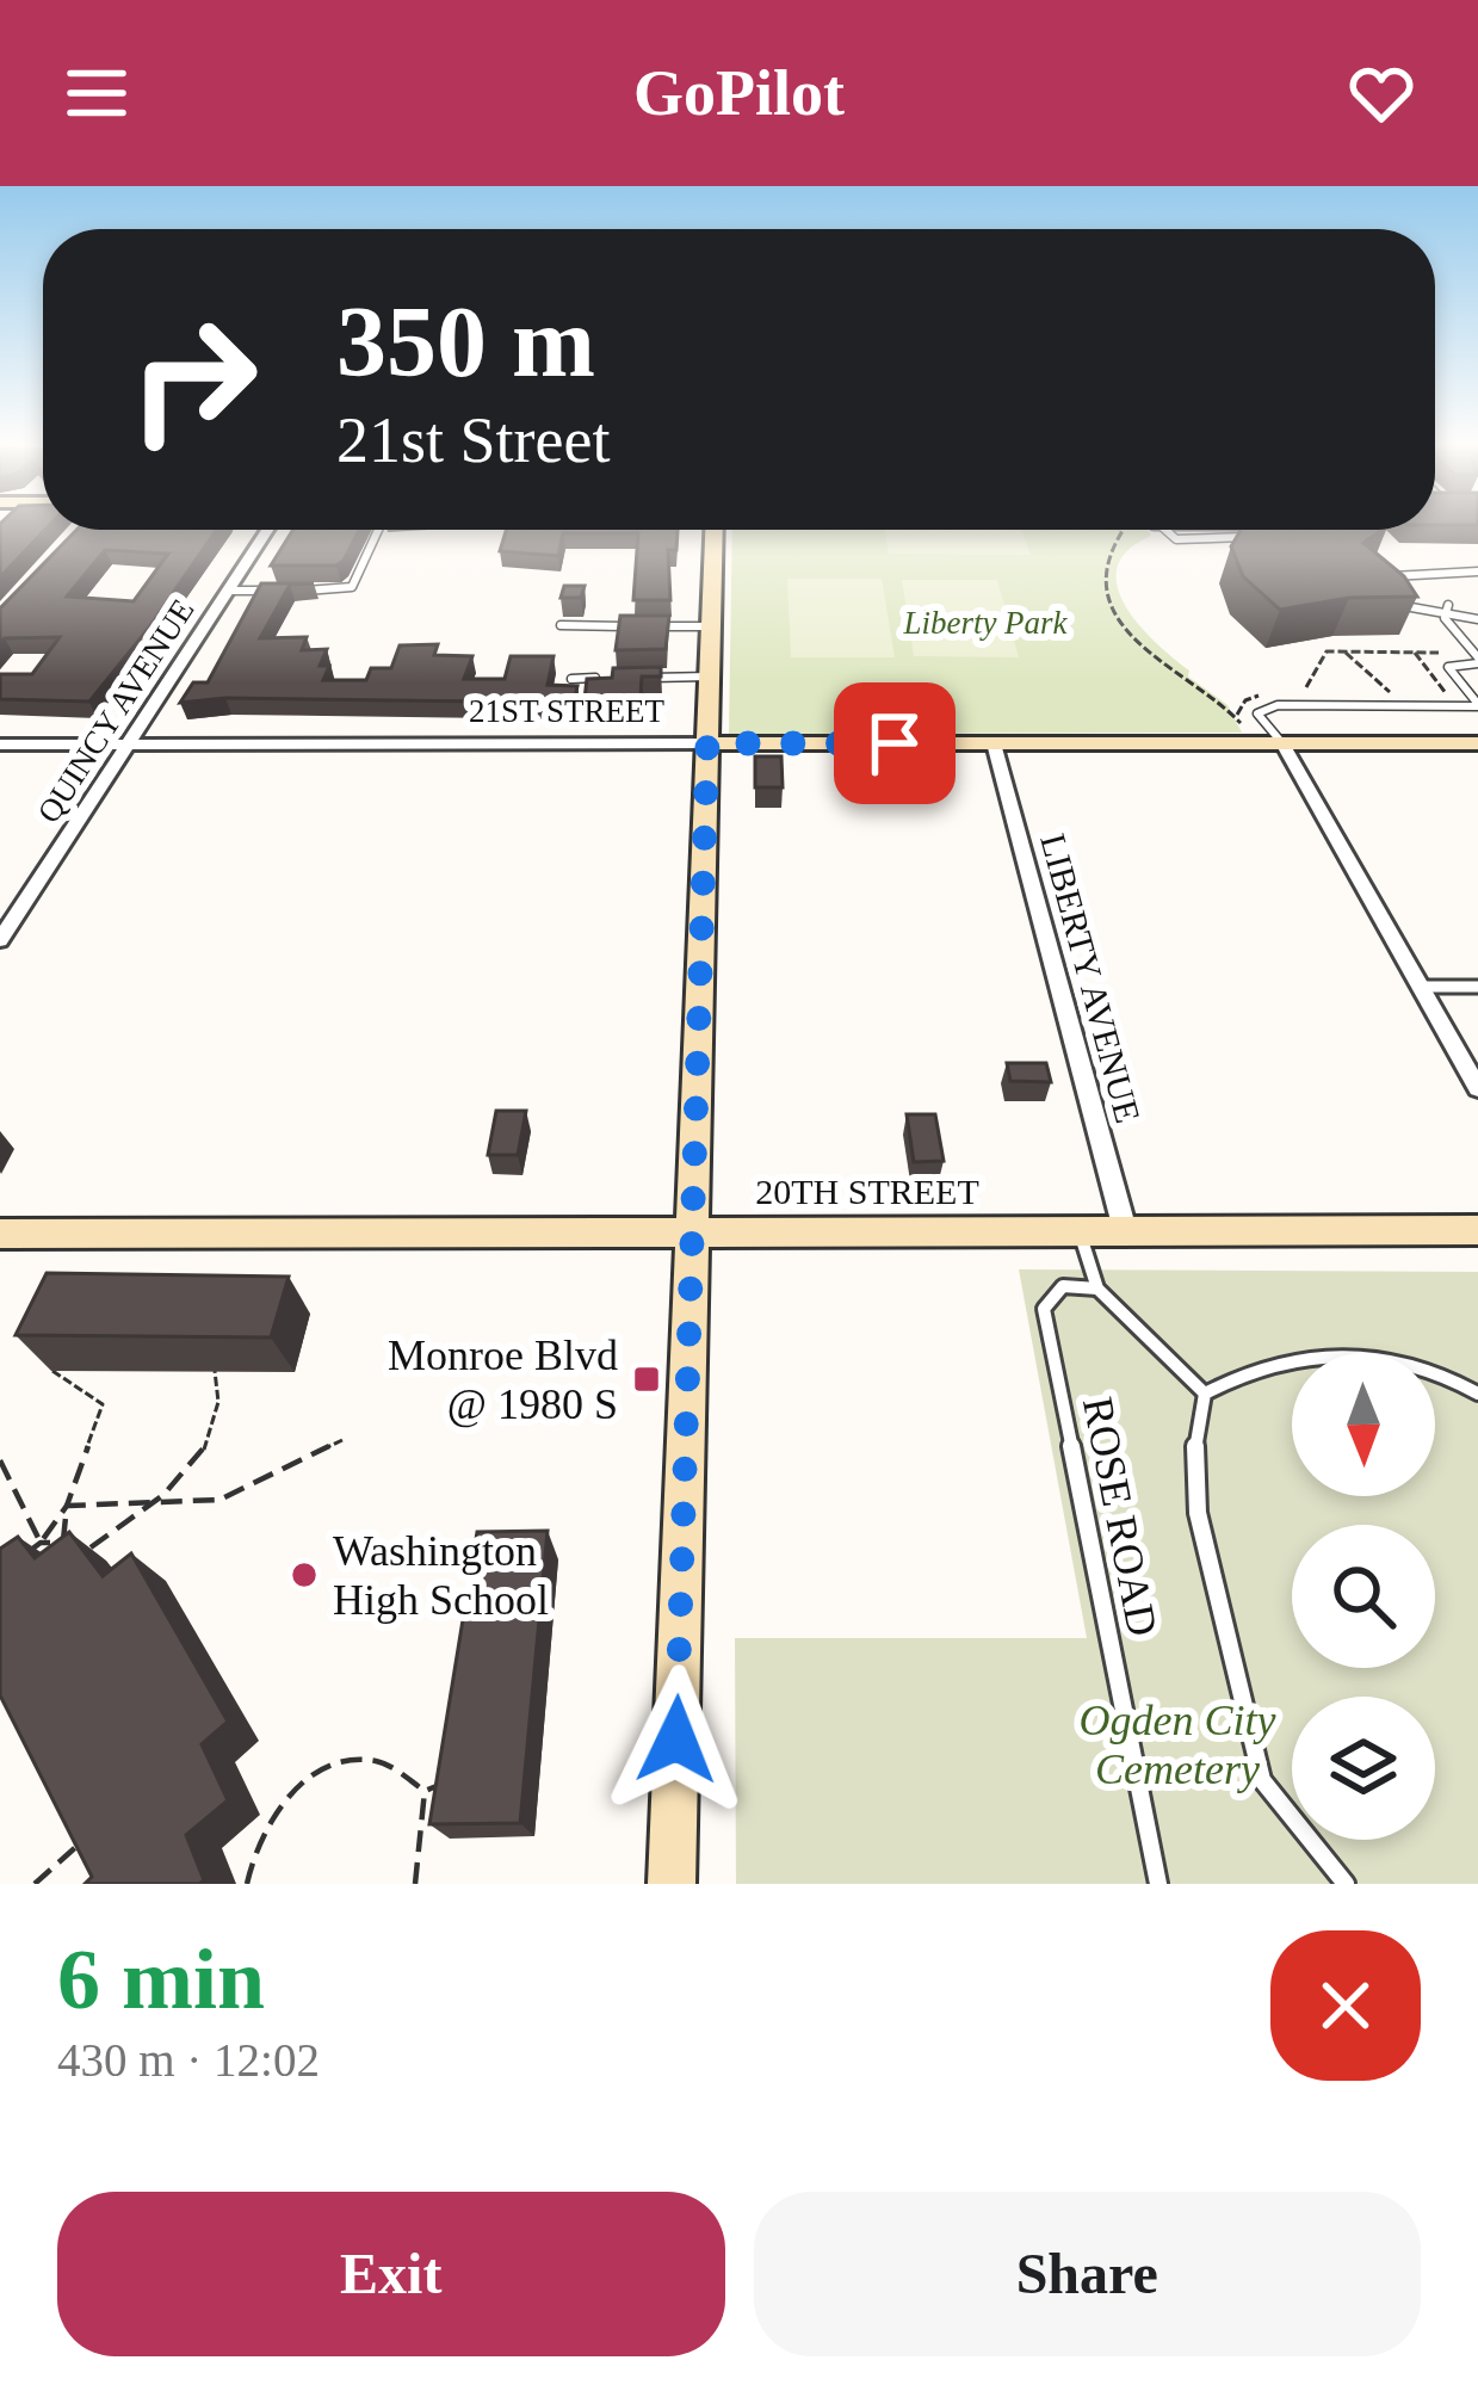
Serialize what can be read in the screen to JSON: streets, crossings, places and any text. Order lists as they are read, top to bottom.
{
  "streets": {
    "street": [
      "QUINCY AVENUE",
      "21ST STREET",
      "LIBERTY AVENUE",
      "20TH STREET"
    ],
    "lane": ["ROSE ROAD"]
  },
  "crossings": [
    ["QUINCY AVENUE", "21ST STREET"],
    ["21ST STREET", "LIBERTY AVENUE"],
    ["LIBERTY AVENUE", "20TH STREET"]
  ],
  "parks": ["Liberty Park", "Ogden City Cemetery"],
  "places": {
    "transit": ["Monroe Blvd @ 1980 S"],
    "other": ["Washington High School"]
  },
  "north": "bottom",
  "page": {
    "header": "GoPilot",
    "turn": ["350 m", "21st Street"],
    "heading": ["6 min", "430 m · 12:02"],
    "buttons": ["Exit", "Share"]
  }
}
